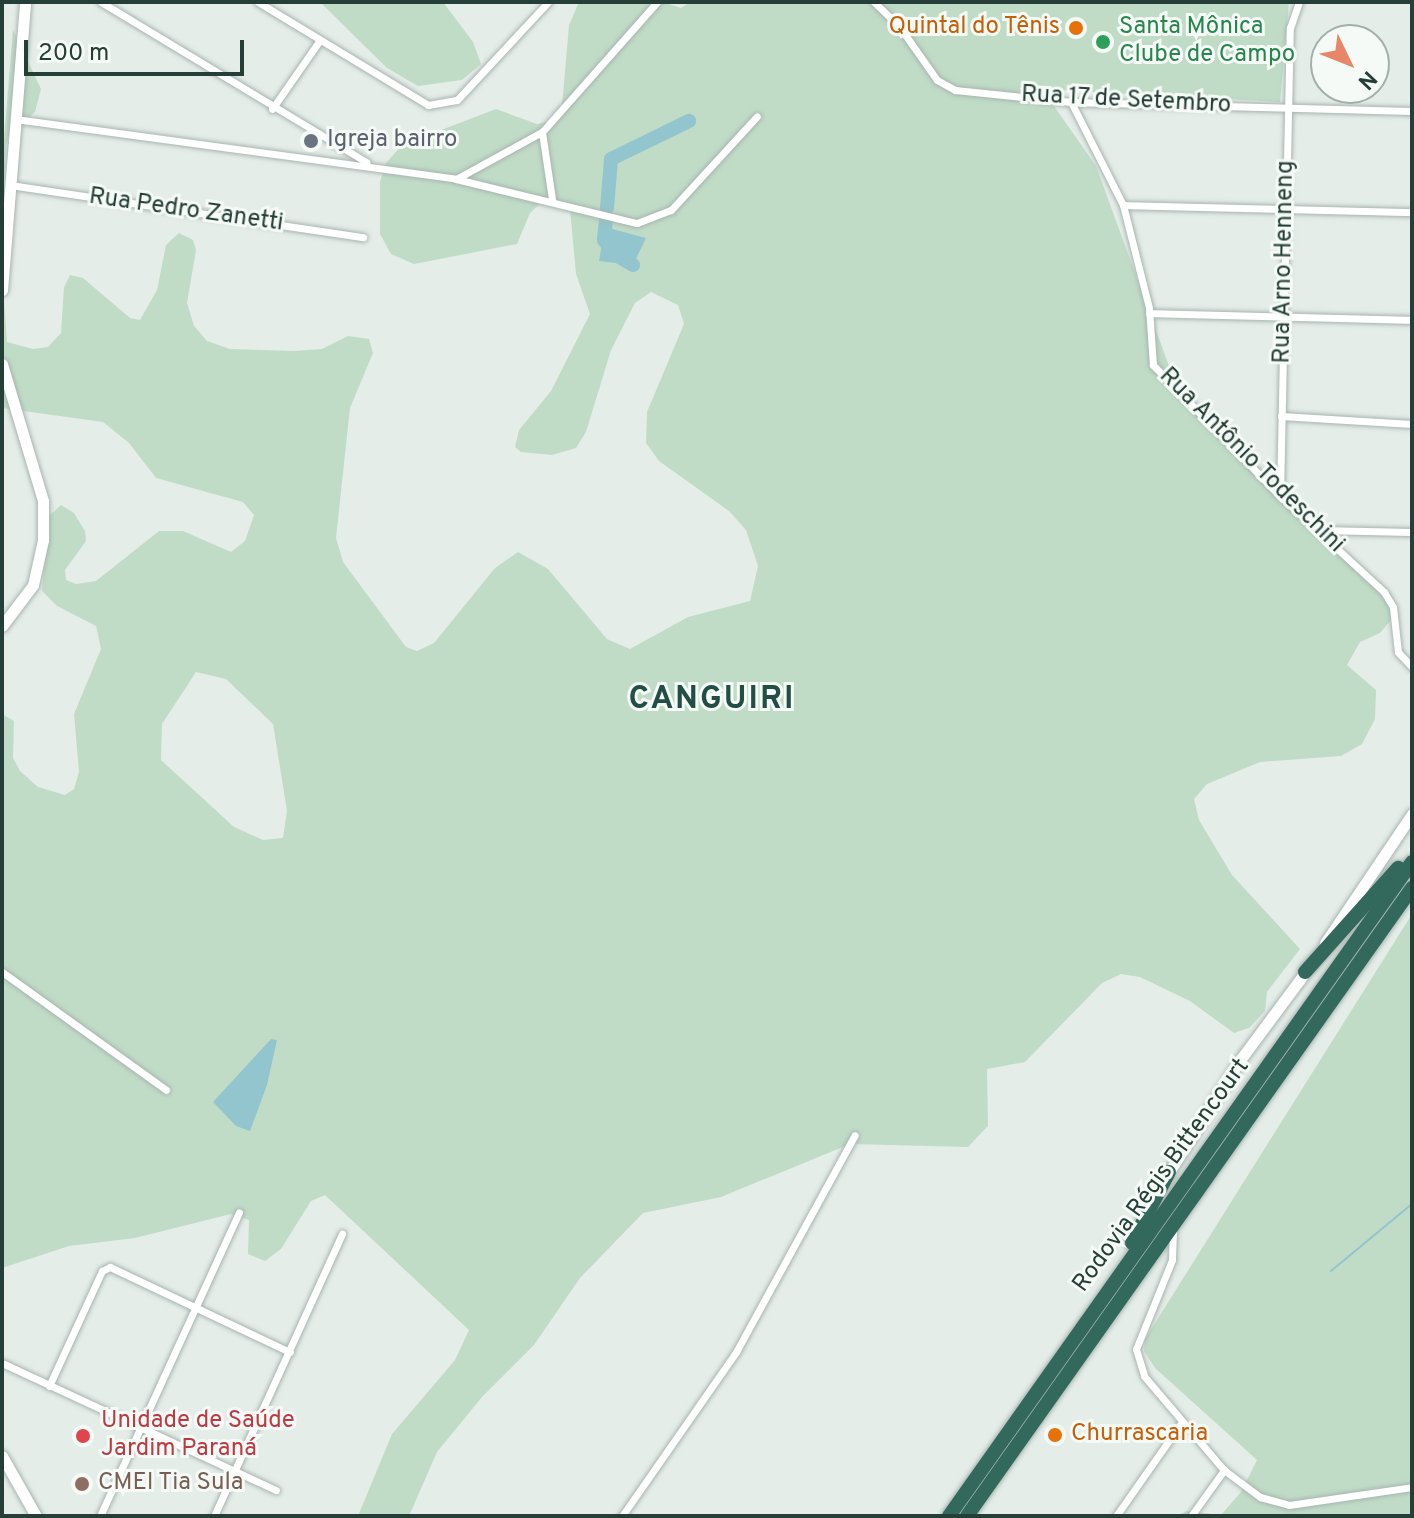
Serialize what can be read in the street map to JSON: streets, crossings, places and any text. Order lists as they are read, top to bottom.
{
  "streets": {
    "highway": ["Rodovia Régis Bittencourt"],
    "street": [
      "Rua 17 de Setembro",
      "Rua Pedro Zanetti",
      "Rua Arno Henneng",
      "Rua Antônio Todeschini"
    ]
  },
  "crossings": [
    ["Rua 17 de Setembro", "Rua Arno Henneng"],
    ["Rua 17 de Setembro", "Rua Antônio Todeschini"],
    ["Rua Arno Henneng", "Rua Antônio Todeschini"]
  ],
  "districts": ["CANGUIRI"],
  "places": [
    "Quintal do Tênis",
    "Santa Mônica Clube de Campo",
    "Igreja bairro",
    "Churrascaria",
    "Unidade de Saúde Jardim Paraná",
    "CMEI Tia Sula"
  ],
  "scale_bar": "200 m",
  "north": "bottom right"
}
